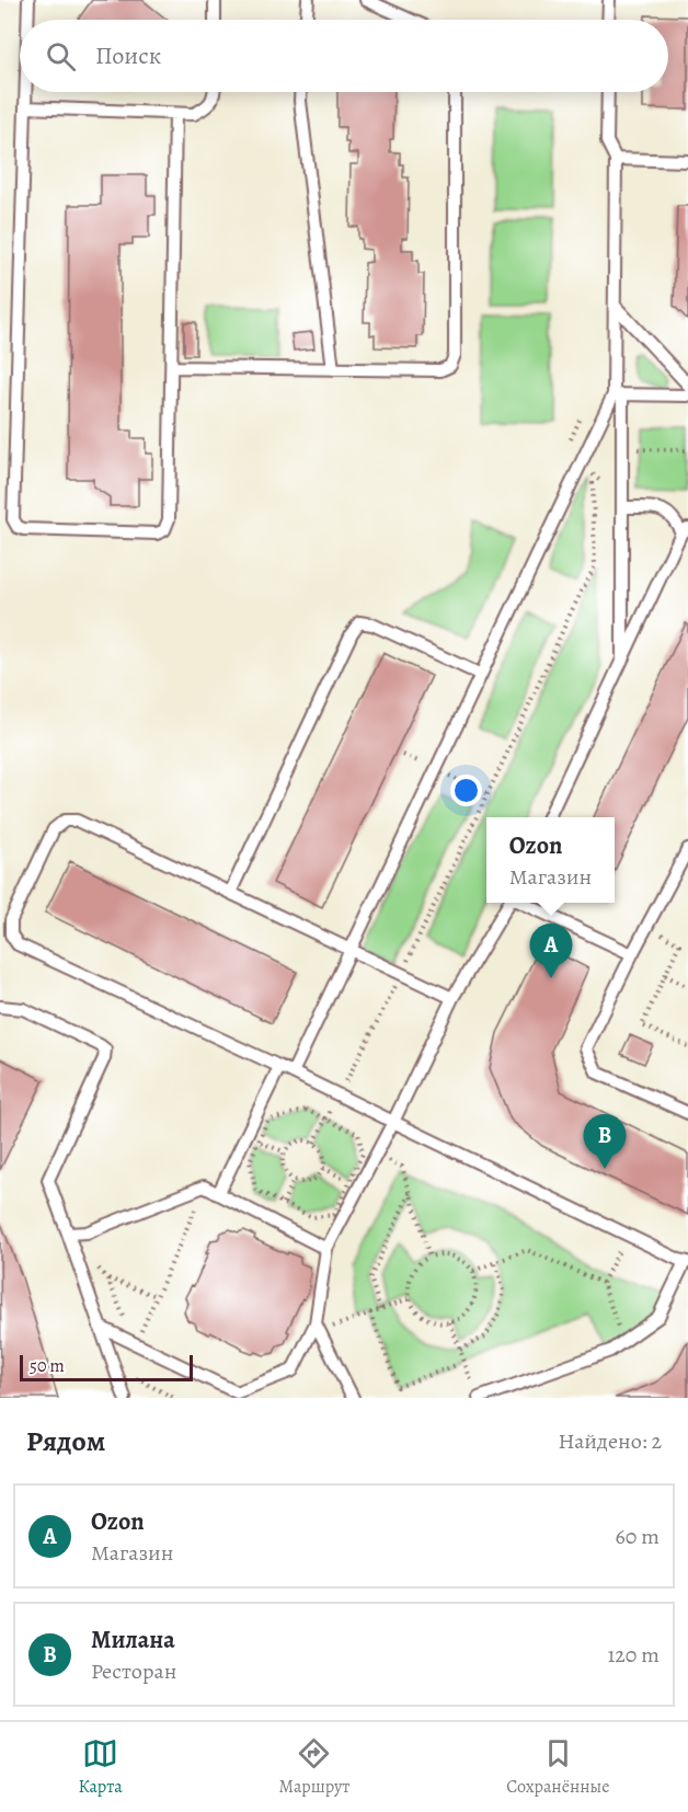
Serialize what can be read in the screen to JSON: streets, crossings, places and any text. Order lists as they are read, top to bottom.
{
  "scale_bar": "50 m",
  "page": {
    "search": "Поиск",
    "popup": ["Ozon", "Магазин"],
    "pins": ["A", "B"],
    "scale": "50 m",
    "heading": ["Рядом", "Найдено: 2"],
    "list": [
      {
        "mark": "A",
        "name": "Ozon",
        "note": "Магазин",
        "value": "60 m"
      },
      {
        "mark": "B",
        "name": "Милана",
        "note": "Ресторан",
        "value": "120 m"
      }
    ],
    "nav": ["Карта", "Маршрут", "Сохранённые"]
  }
}
